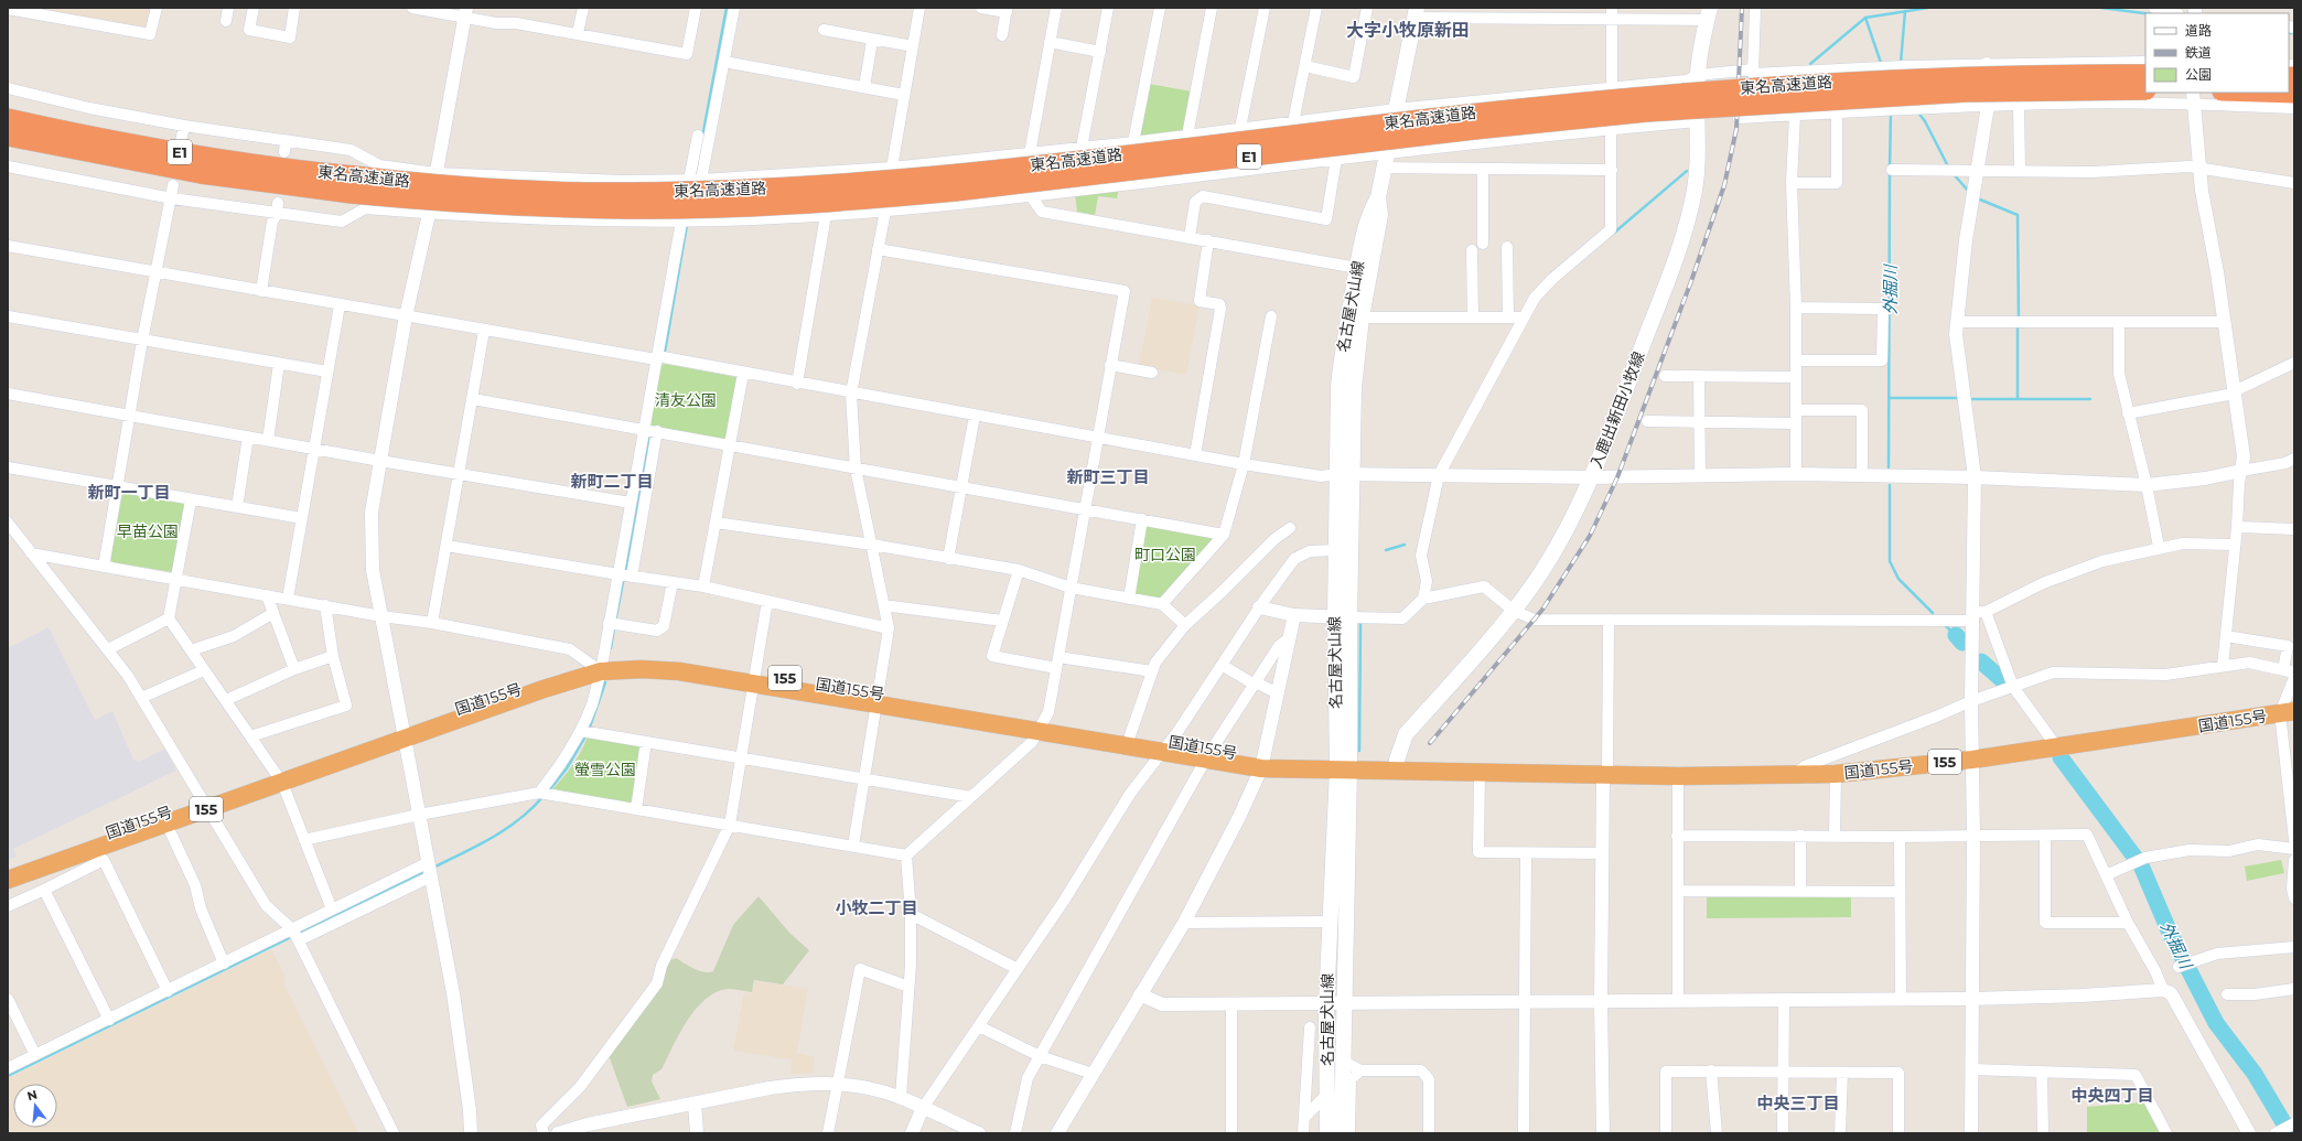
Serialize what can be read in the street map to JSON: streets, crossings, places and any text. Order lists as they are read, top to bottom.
{
  "streets": {
    "highway": [
      "東名高速道路",
      "E1",
      "155",
      "国道155号"
    ],
    "main road": ["名古屋犬山線", "入鹿出新田小牧線"]
  },
  "crossings": [
    ["名古屋犬山線", "国道155号"],
    ["入鹿出新田小牧線", "国道155号"]
  ],
  "districts": [
    "大字小牧原新田",
    "新町三丁目",
    "新町二丁目",
    "新町一丁目",
    "小牧二丁目",
    "中央四丁目",
    "中央三丁目"
  ],
  "water": ["外掘川"],
  "parks": [
    "清友公園",
    "早苗公園",
    "町口公園",
    "螢雪公園"
  ],
  "legend": ["道路", "鉄道", "公園"],
  "north": "top"
}
